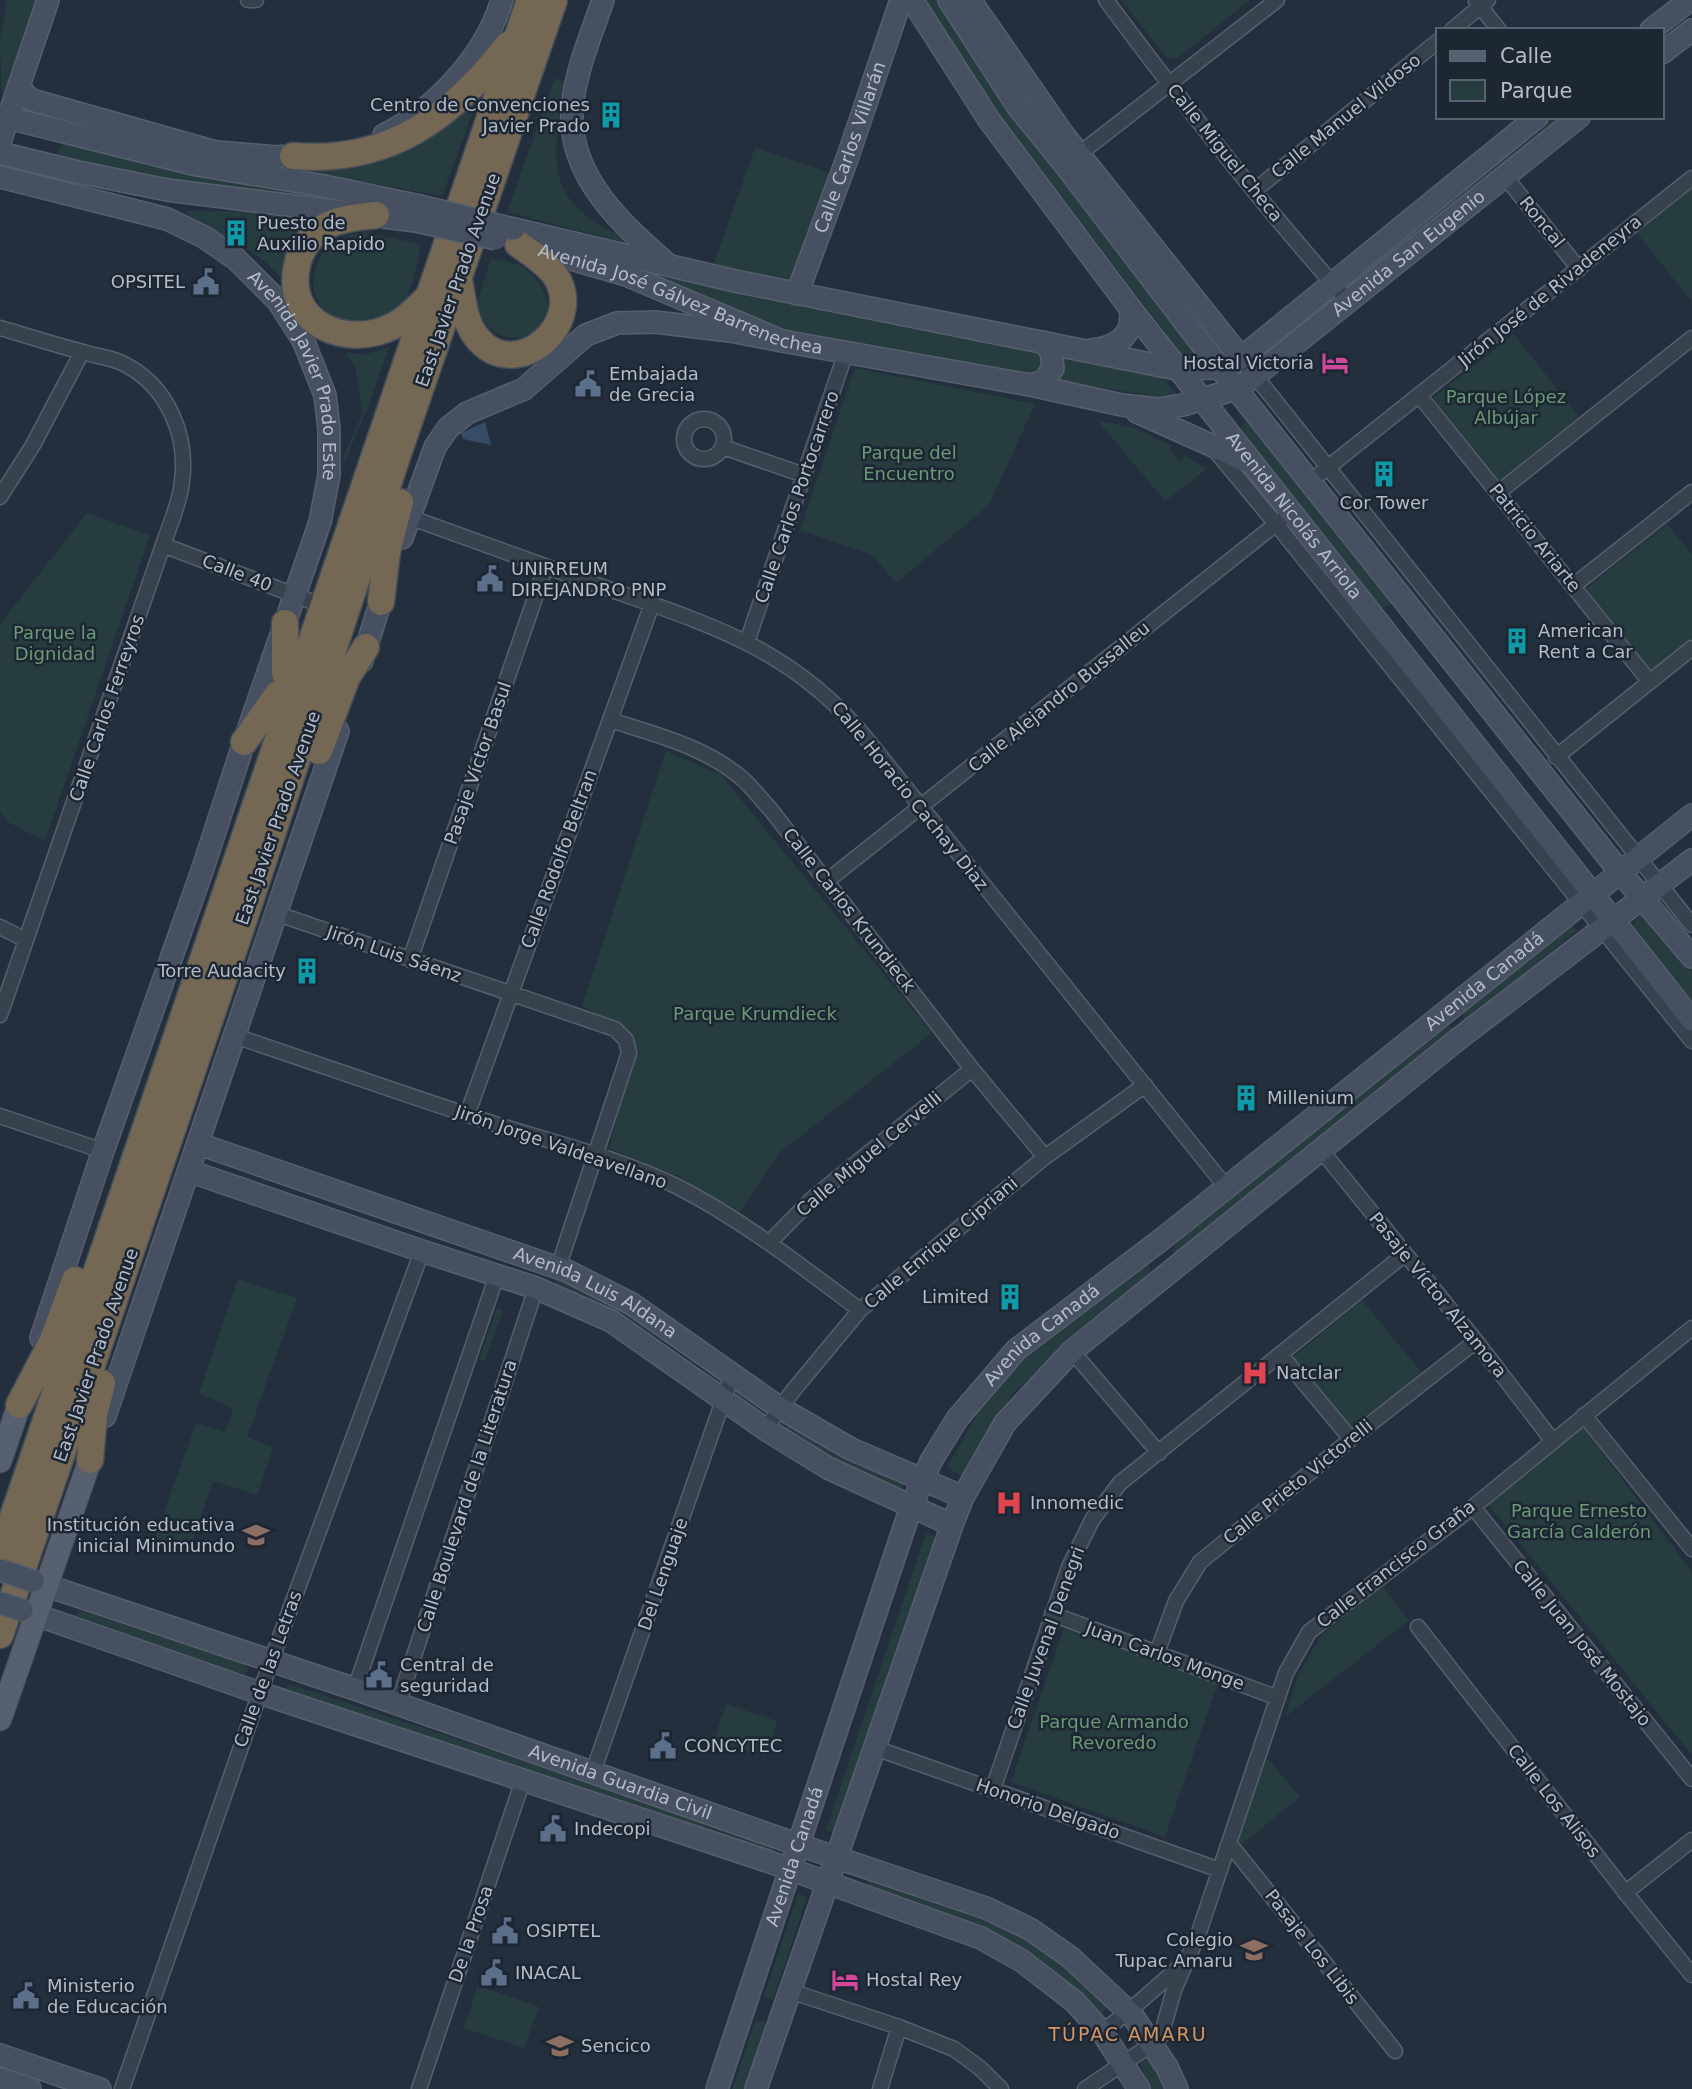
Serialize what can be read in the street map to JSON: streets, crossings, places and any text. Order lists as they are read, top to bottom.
{
  "streets": {
    "highway": ["East Javier Prado Avenue"],
    "main road": [
      "Calle Carlos Villarán",
      "Avenida San Eugenio",
      "Avenida José Gálvez Barrenechea",
      "Avenida Javier Prado Este",
      "Avenida Nicolás Arriola",
      "Avenida Canadá",
      "Avenida Luis Aldana",
      "Avenida Guardia Civil"
    ],
    "street": [
      "Calle Manuel Vildoso",
      "Calle Miguel Checa",
      "Roncal",
      "Jirón José de Rivadeneyra",
      "Calle Carlos Portocarrero",
      "Patricio Ariarte",
      "Calle 40",
      "Calle Alejandro Bussalleu",
      "Calle Carlos Ferreyros",
      "Pasaje Víctor Basul",
      "Calle Horacio Cachay Diaz",
      "Calle Rodolfo Beltran",
      "Calle Carlos Krundieck",
      "Jirón Luis Sáenz",
      "Jirón Jorge Valdeavellano",
      "Calle Miguel Cervelli",
      "Calle Enrique Cipriani",
      "Pasaje Víctor Alzamora",
      "Calle Prieto Victorelli",
      "Calle Boulevard de la Literatura",
      "Calle Francisco Graña",
      "Del Lenguaje",
      "Calle Juvenal Denegri",
      "Calle Juan José Mostajo",
      "Juan Carlos Monge",
      "Calle de las Letras",
      "Calle Los Alisos",
      "Honorio Delgado",
      "De la Prosa",
      "Pasaje Los Libis"
    ]
  },
  "crossings": [
    ["Calle Manuel Vildoso", "Calle Miguel Checa"],
    ["Calle Carlos Villarán", "Avenida José Gálvez Barrenechea"],
    ["Calle Miguel Checa", "Avenida San Eugenio"],
    ["Roncal", "Avenida San Eugenio"],
    ["Roncal", "Jirón José de Rivadeneyra"],
    ["Avenida San Eugenio", "Avenida José Gálvez Barrenechea"],
    ["Avenida San Eugenio", "Avenida Nicolás Arriola"],
    ["East Javier Prado Avenue", "Jirón Luis Sáenz"],
    ["East Javier Prado Avenue", "Jirón Jorge Valdeavellano"],
    ["East Javier Prado Avenue", "Avenida Luis Aldana"],
    ["East Javier Prado Avenue", "Avenida Guardia Civil"],
    ["Jirón José de Rivadeneyra", "Avenida Nicolás Arriola"],
    ["Jirón José de Rivadeneyra", "Patricio Ariarte"],
    ["Avenida José Gálvez Barrenechea", "Calle Carlos Portocarrero"],
    ["Avenida José Gálvez Barrenechea", "Avenida Nicolás Arriola"],
    ["Avenida Javier Prado Este", "Calle 40"],
    ["Calle Carlos Portocarrero", "Calle Horacio Cachay Diaz"],
    ["Avenida Nicolás Arriola", "Calle Alejandro Bussalleu"],
    ["Avenida Nicolás Arriola", "Avenida Canadá"],
    ["Calle 40", "Calle Carlos Ferreyros"],
    ["Calle Alejandro Bussalleu", "Calle Horacio Cachay Diaz"],
    ["Calle Alejandro Bussalleu", "Calle Carlos Krundieck"],
    ["Pasaje Víctor Basul", "Calle Horacio Cachay Diaz"],
    ["Pasaje Víctor Basul", "Jirón Luis Sáenz"],
    ["Calle Horacio Cachay Diaz", "Calle Rodolfo Beltran"],
    ["Calle Horacio Cachay Diaz", "Avenida Canadá"],
    ["Calle Horacio Cachay Diaz", "Calle Enrique Cipriani"],
    ["Calle Rodolfo Beltran", "Calle Carlos Krundieck"],
    ["Calle Rodolfo Beltran", "Jirón Luis Sáenz"],
    ["Calle Rodolfo Beltran", "Jirón Jorge Valdeavellano"],
    ["Calle Carlos Krundieck", "Calle Miguel Cervelli"],
    ["Calle Carlos Krundieck", "Calle Enrique Cipriani"],
    ["Jirón Luis Sáenz", "Jirón Jorge Valdeavellano"],
    ["Jirón Luis Sáenz", "Avenida Luis Aldana"],
    ["Avenida Canadá", "Avenida Luis Aldana"],
    ["Avenida Canadá", "Pasaje Víctor Alzamora"],
    ["Avenida Canadá", "Avenida Guardia Civil"],
    ["Avenida Canadá", "Honorio Delgado"],
    ["Jirón Jorge Valdeavellano", "Calle Miguel Cervelli"],
    ["Jirón Jorge Valdeavellano", "Calle Enrique Cipriani"],
    ["Calle Enrique Cipriani", "Avenida Luis Aldana"],
    ["Avenida Luis Aldana", "Calle Boulevard de la Literatura"],
    ["Avenida Luis Aldana", "Del Lenguaje"],
    ["Avenida Luis Aldana", "Calle de las Letras"],
    ["Pasaje Víctor Alzamora", "Calle Prieto Victorelli"],
    ["Pasaje Víctor Alzamora", "Calle Francisco Graña"],
    ["Pasaje Víctor Alzamora", "Calle Juvenal Denegri"],
    ["Calle Prieto Victorelli", "Juan Carlos Monge"],
    ["Calle Boulevard de la Literatura", "Avenida Guardia Civil"],
    ["Calle Francisco Graña", "Calle Juan José Mostajo"],
    ["Calle Francisco Graña", "Juan Carlos Monge"],
    ["Calle Francisco Graña", "Avenida Guardia Civil"],
    ["Calle Francisco Graña", "Honorio Delgado"],
    ["Calle Francisco Graña", "Pasaje Los Libis"],
    ["Del Lenguaje", "Avenida Guardia Civil"],
    ["Calle Juvenal Denegri", "Juan Carlos Monge"],
    ["Calle Juvenal Denegri", "Honorio Delgado"],
    ["Calle de las Letras", "Avenida Guardia Civil"],
    ["Avenida Guardia Civil", "De la Prosa"]
  ],
  "districts": ["TÚPAC AMARU"],
  "parks": [
    "Parque López Albújar",
    "Parque del Encuentro",
    "Parque la Dignidad",
    "Parque Krumdieck",
    "Parque Ernesto García Calderón",
    "Parque Armando Revoredo"
  ],
  "places": {
    "building": [
      "Centro de Convenciones Javier Prado",
      "Puesto de Auxilio Rapido",
      "Cor Tower",
      "American Rent a Car",
      "Torre Audacity",
      "Millenium",
      "Limited"
    ],
    "public building": [
      "OPSITEL",
      "Embajada de Grecia",
      "UNIRREUM DIREJANDRO PNP",
      "Central de seguridad",
      "CONCYTEC",
      "Indecopi",
      "OSIPTEL",
      "INACAL",
      "Ministerio de Educación"
    ],
    "hotel": ["Hostal Victoria", "Hostal Rey"],
    "hospital": ["Natclar", "Innomedic"],
    "school or university": ["Institución educativa inicial Minimundo", "Colegio Tupac Amaru", "Sencico"]
  },
  "legend": ["Calle", "Parque"]
}
